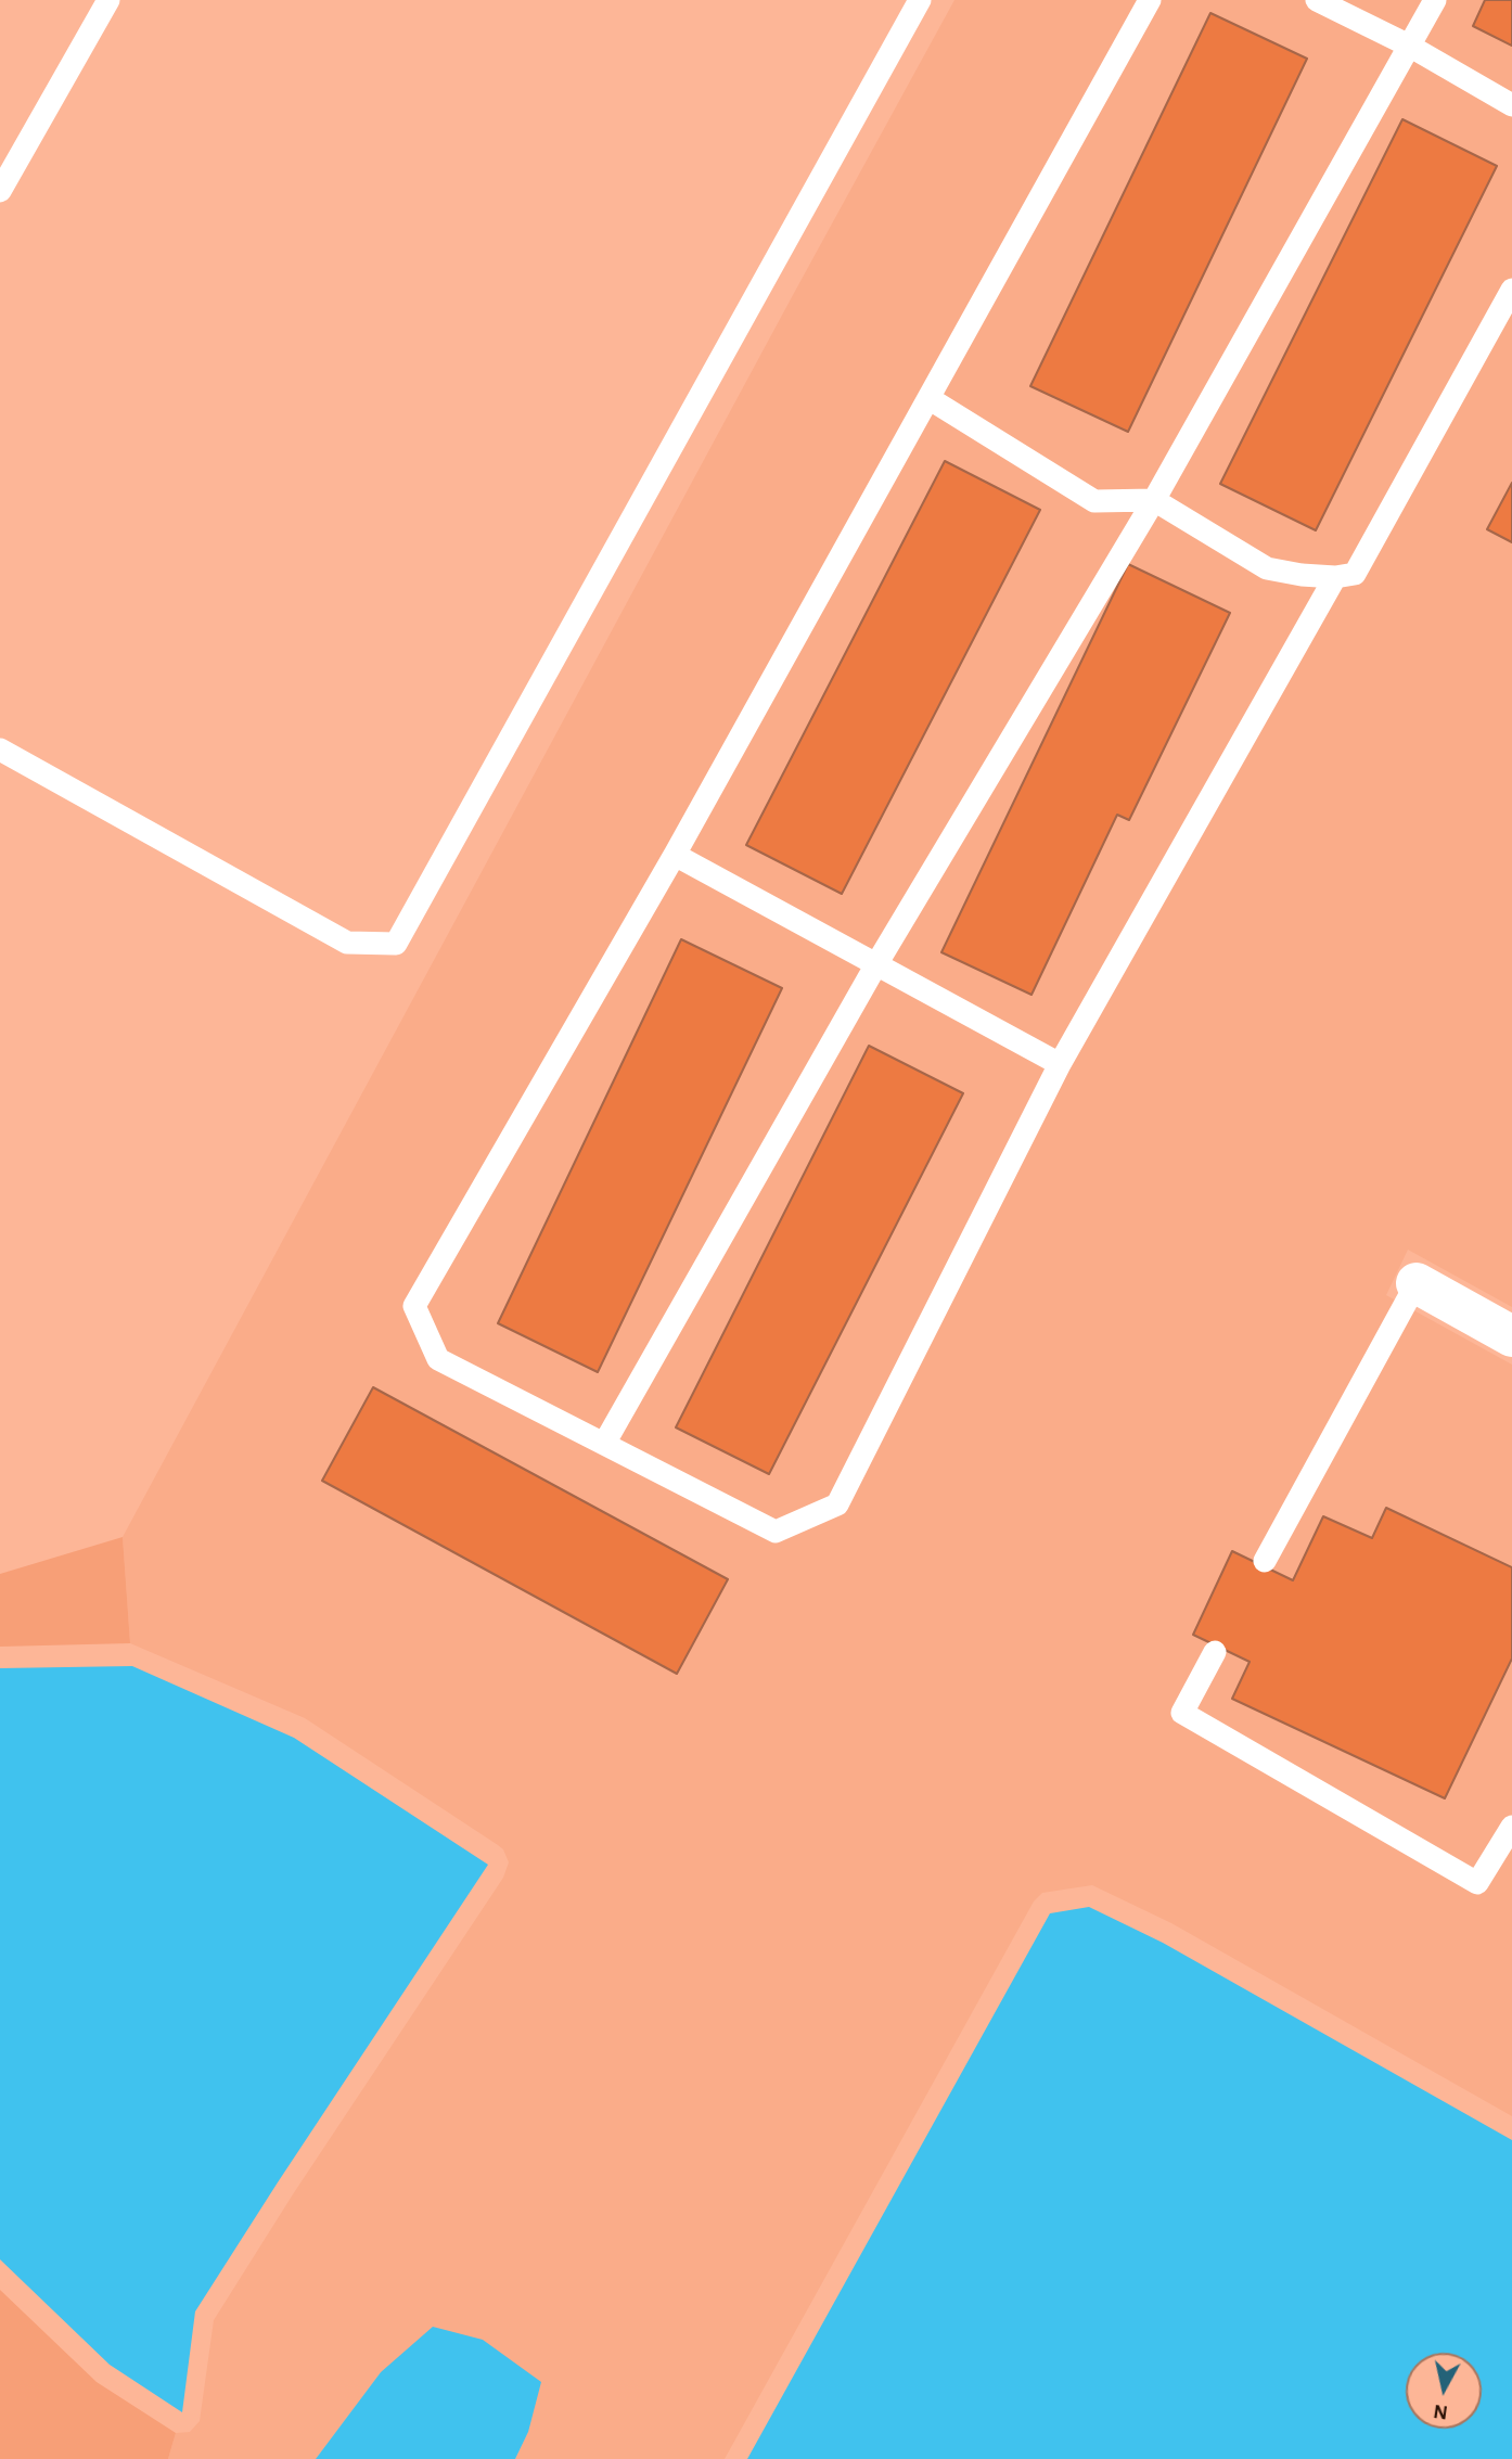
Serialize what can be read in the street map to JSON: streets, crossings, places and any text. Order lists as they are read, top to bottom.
{
  "north": "bottom"
}
